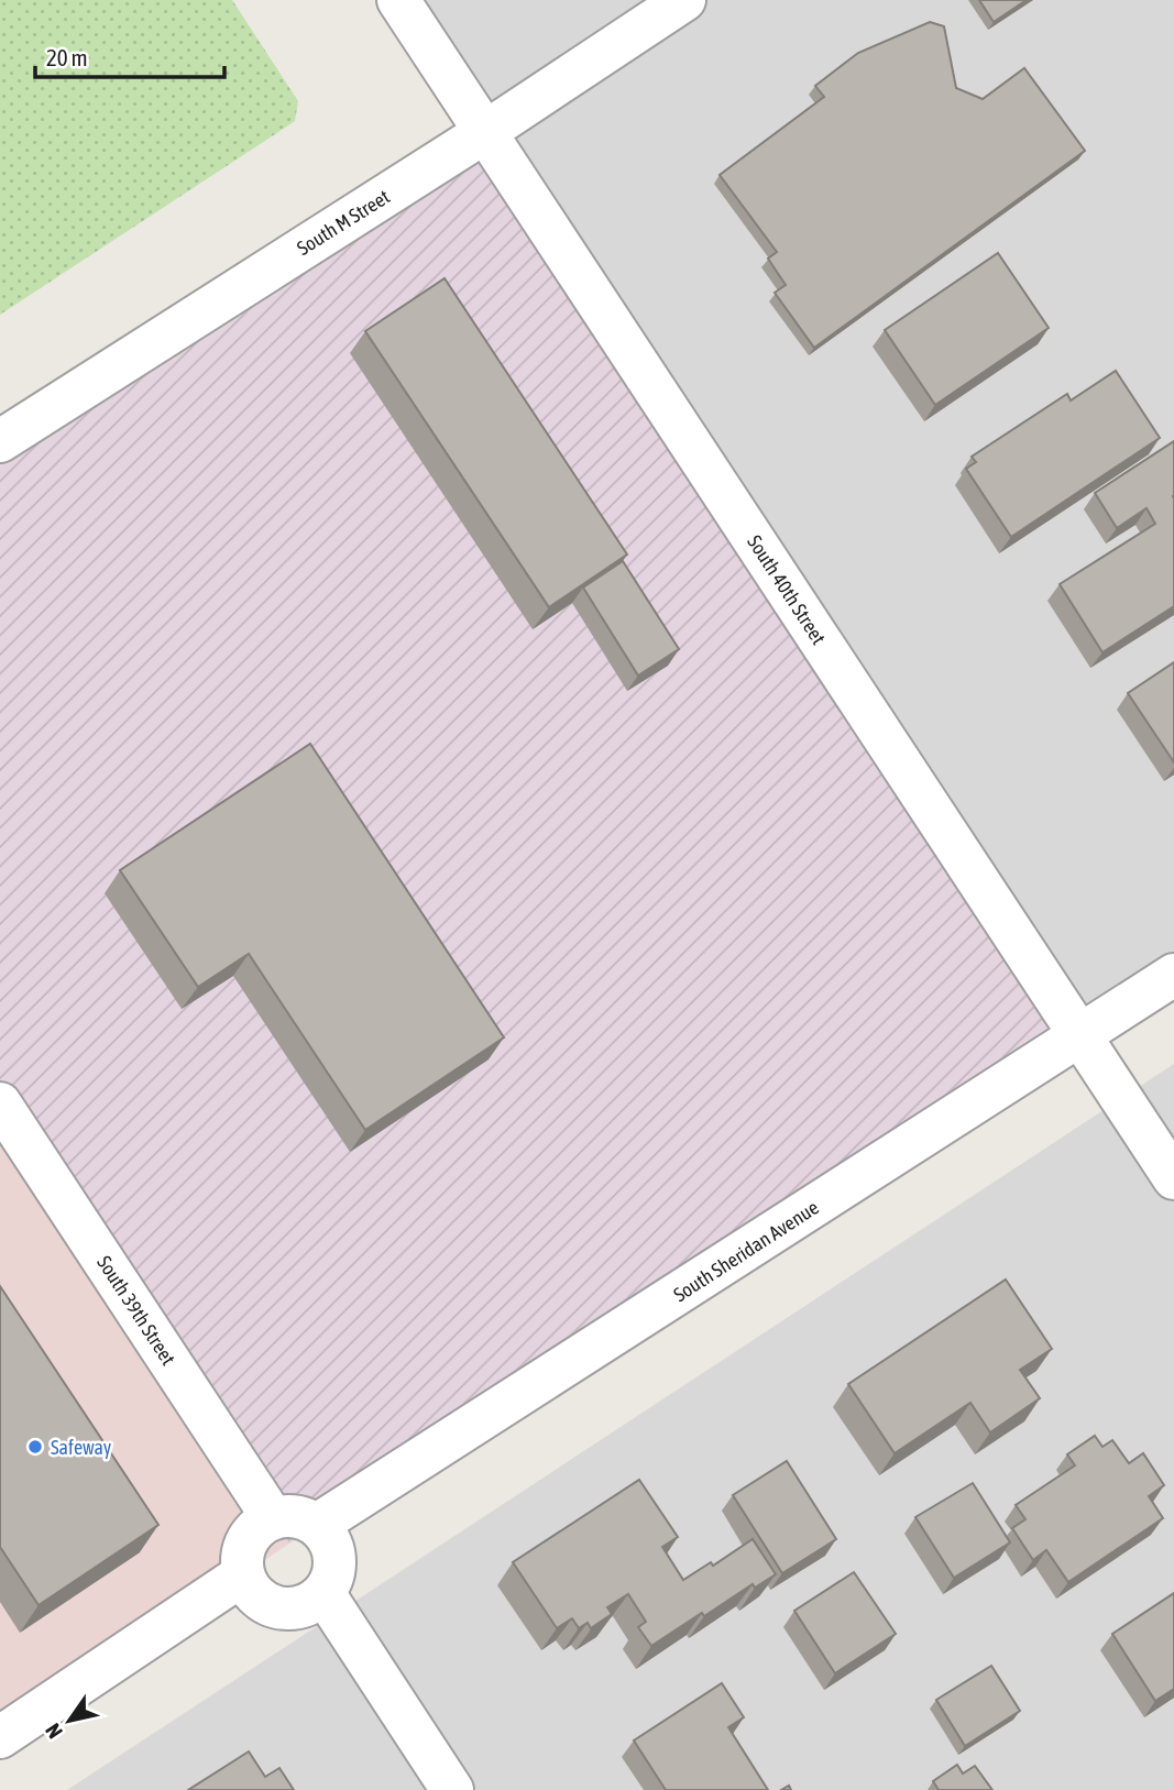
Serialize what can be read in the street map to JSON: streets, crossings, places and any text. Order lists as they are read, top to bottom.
{
  "streets": {
    "street": [
      "South M Street",
      "South 40th Street",
      "South Sheridan Avenue",
      "South 39th Street"
    ]
  },
  "crossings": [
    ["South M Street", "South 40th Street"],
    ["South 40th Street", "South Sheridan Avenue"],
    ["South Sheridan Avenue", "South 39th Street"]
  ],
  "places": ["Safeway"],
  "scale_bar": "20 m",
  "north": "bottom left"
}
